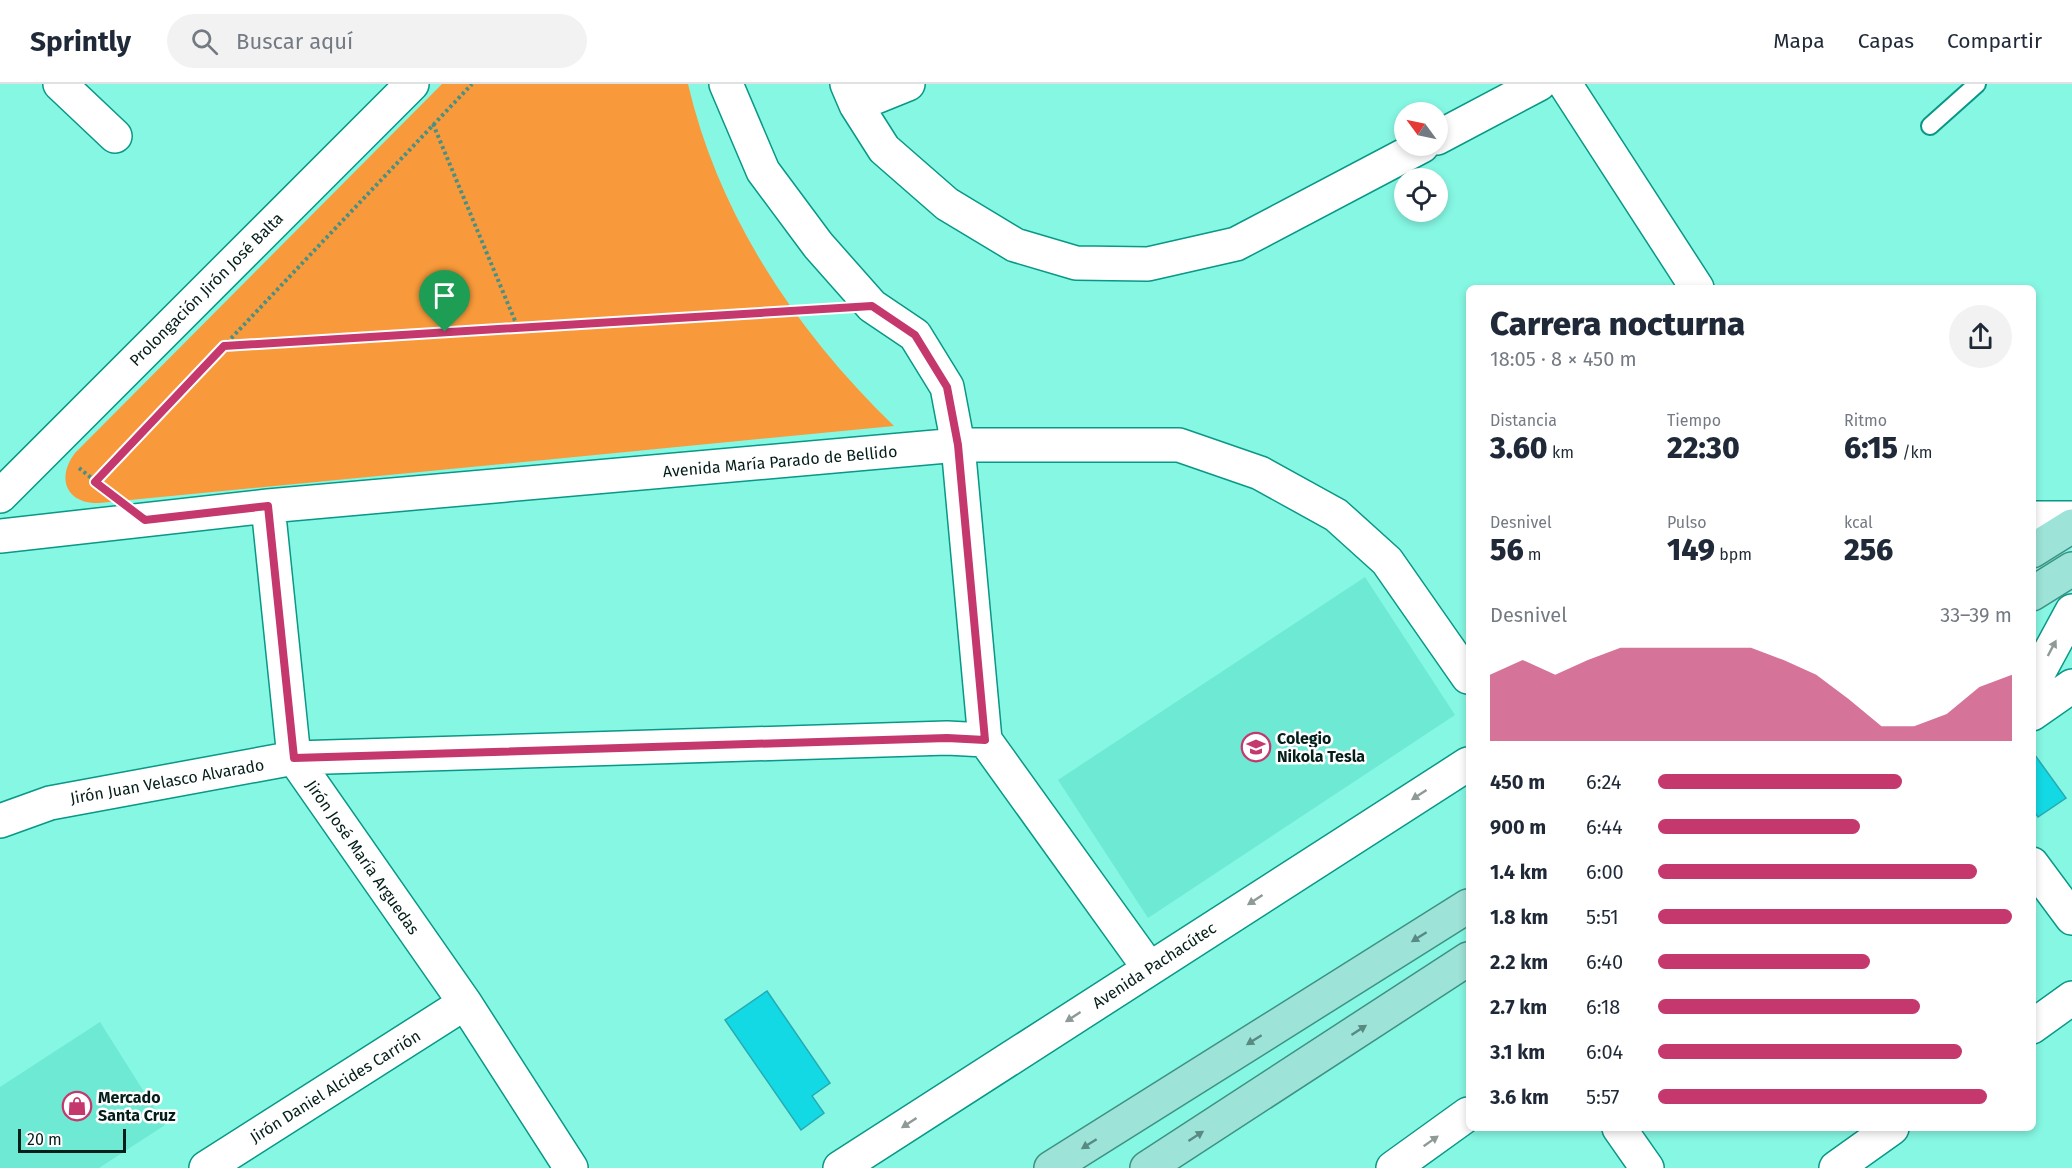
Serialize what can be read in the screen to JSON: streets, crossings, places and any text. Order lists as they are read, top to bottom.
{
  "streets": {
    "street": [
      "Prolongación Jirón José Balta",
      "Avenida María Parado de Bellido",
      "Jirón Juan Velasco Alvarado",
      "Jirón José María Arguedas",
      "Avenida Pachacútec",
      "Jirón Daniel Alcides Carrión"
    ]
  },
  "crossings": [
    ["Avenida María Parado de Bellido", "Jirón José María Arguedas"],
    ["Jirón Juan Velasco Alvarado", "Jirón José María Arguedas"],
    ["Jirón José María Arguedas", "Jirón Daniel Alcides Carrión"]
  ],
  "one_way": ["Avenida Pachacútec"],
  "places": {
    "school or university": ["Colegio Nikola Tesla"],
    "shop": ["Mercado Santa Cruz"]
  },
  "scale_bar": "20 m",
  "north": "top left",
  "page": {
    "header": "Sprintly",
    "search": "Buscar aquí",
    "nav": ["Mapa", "Capas", "Compartir"],
    "heading": ["Carrera nocturna", "18:05 · 8 × 450 m"],
    "stats": [
      ["Distancia", "3.60 km"],
      ["Tiempo", "22:30"],
      ["Ritmo", "6:15 /km"],
      ["Desnivel", "56 m"],
      ["Pulso", "149 bpm"],
      ["kcal", "256"]
    ],
    "chart": ["Desnivel", "33–39 m"],
    "list": [
      {
        "name": "450 m",
        "note": "6:24"
      },
      {
        "name": "900 m",
        "note": "6:44"
      },
      {
        "name": "1.4 km",
        "note": "6:00"
      },
      {
        "name": "1.8 km",
        "note": "5:51"
      },
      {
        "name": "2.2 km",
        "note": "6:40"
      },
      {
        "name": "2.7 km",
        "note": "6:18"
      },
      {
        "name": "3.1 km",
        "note": "6:04"
      },
      {
        "name": "3.6 km",
        "note": "5:57"
      }
    ],
    "scale": "20 m"
  }
}
